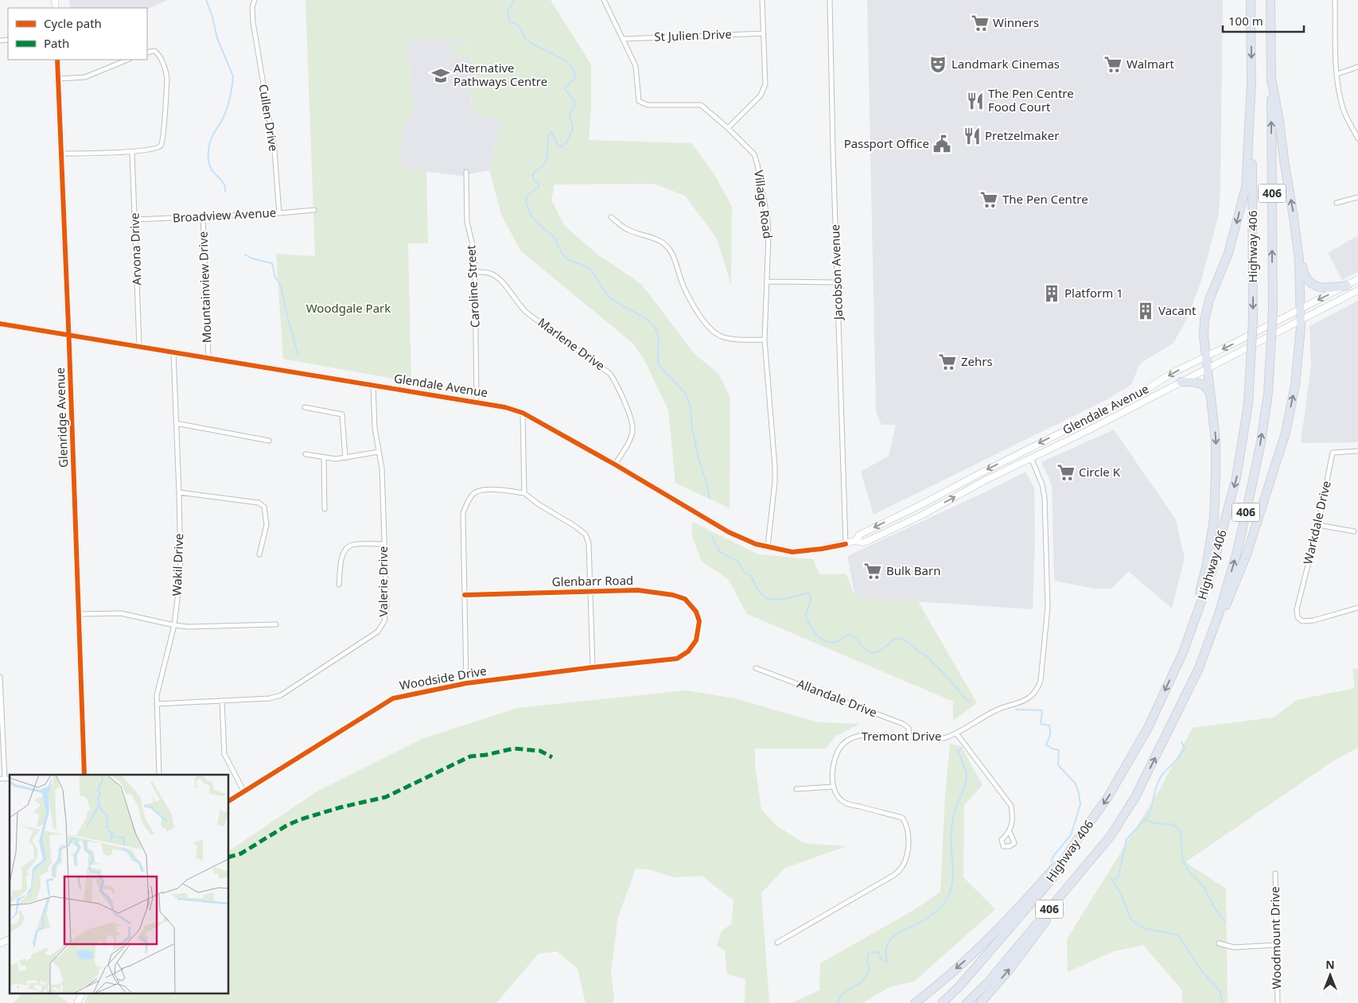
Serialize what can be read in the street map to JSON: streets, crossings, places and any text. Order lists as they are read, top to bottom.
{
  "streets": {
    "highway": ["406", "Highway 406"],
    "main road": ["Glendale Avenue", "Glenridge Avenue"],
    "street": [
      "St Julien Drive",
      "Cullen Drive",
      "Village Road",
      "Broadview Avenue",
      "Arvona Drive",
      "Jacobson Avenue",
      "Caroline Street",
      "Mountainview Drive",
      "Marlene Drive",
      "Warkdale Drive",
      "Wakil Drive",
      "Valerie Drive",
      "Glenbarr Road",
      "Woodside Drive",
      "Allandale Drive",
      "Tremont Drive",
      "Woodmount Drive"
    ]
  },
  "crossings": [
    ["St Julien Drive", "Village Road"],
    ["Cullen Drive", "Broadview Avenue"],
    ["Village Road", "Glendale Avenue"],
    ["Broadview Avenue", "Arvona Drive"],
    ["Broadview Avenue", "Mountainview Drive"],
    ["Arvona Drive", "Glendale Avenue"],
    ["Jacobson Avenue", "Glendale Avenue"],
    ["Caroline Street", "Marlene Drive"],
    ["Caroline Street", "Glendale Avenue"],
    ["Mountainview Drive", "Glendale Avenue"],
    ["Marlene Drive", "Glendale Avenue"],
    ["Glendale Avenue", "Glenridge Avenue"],
    ["Glendale Avenue", "Wakil Drive"],
    ["Glendale Avenue", "Valerie Drive"],
    ["Glendale Avenue", "Tremont Drive"],
    ["Wakil Drive", "Valerie Drive"],
    ["Glenbarr Road", "Woodside Drive"],
    ["Allandale Drive", "Tremont Drive"]
  ],
  "parks": ["Woodgale Park"],
  "places": {
    "supermarket": [
      "Winners",
      "Walmart",
      "The Pen Centre",
      "Zehrs",
      "Circle K",
      "Bulk Barn"
    ],
    "theatre": ["Landmark Cinemas"],
    "school or university": ["Alternative Pathways Centre"],
    "restaurant": ["The Pen Centre Food Court", "Pretzelmaker"],
    "public building": ["Passport Office"],
    "building": ["Platform 1", "Vacant"]
  },
  "legend": ["Cycle path", "Path"],
  "scale_bar": "100 m",
  "north": "top"
}
